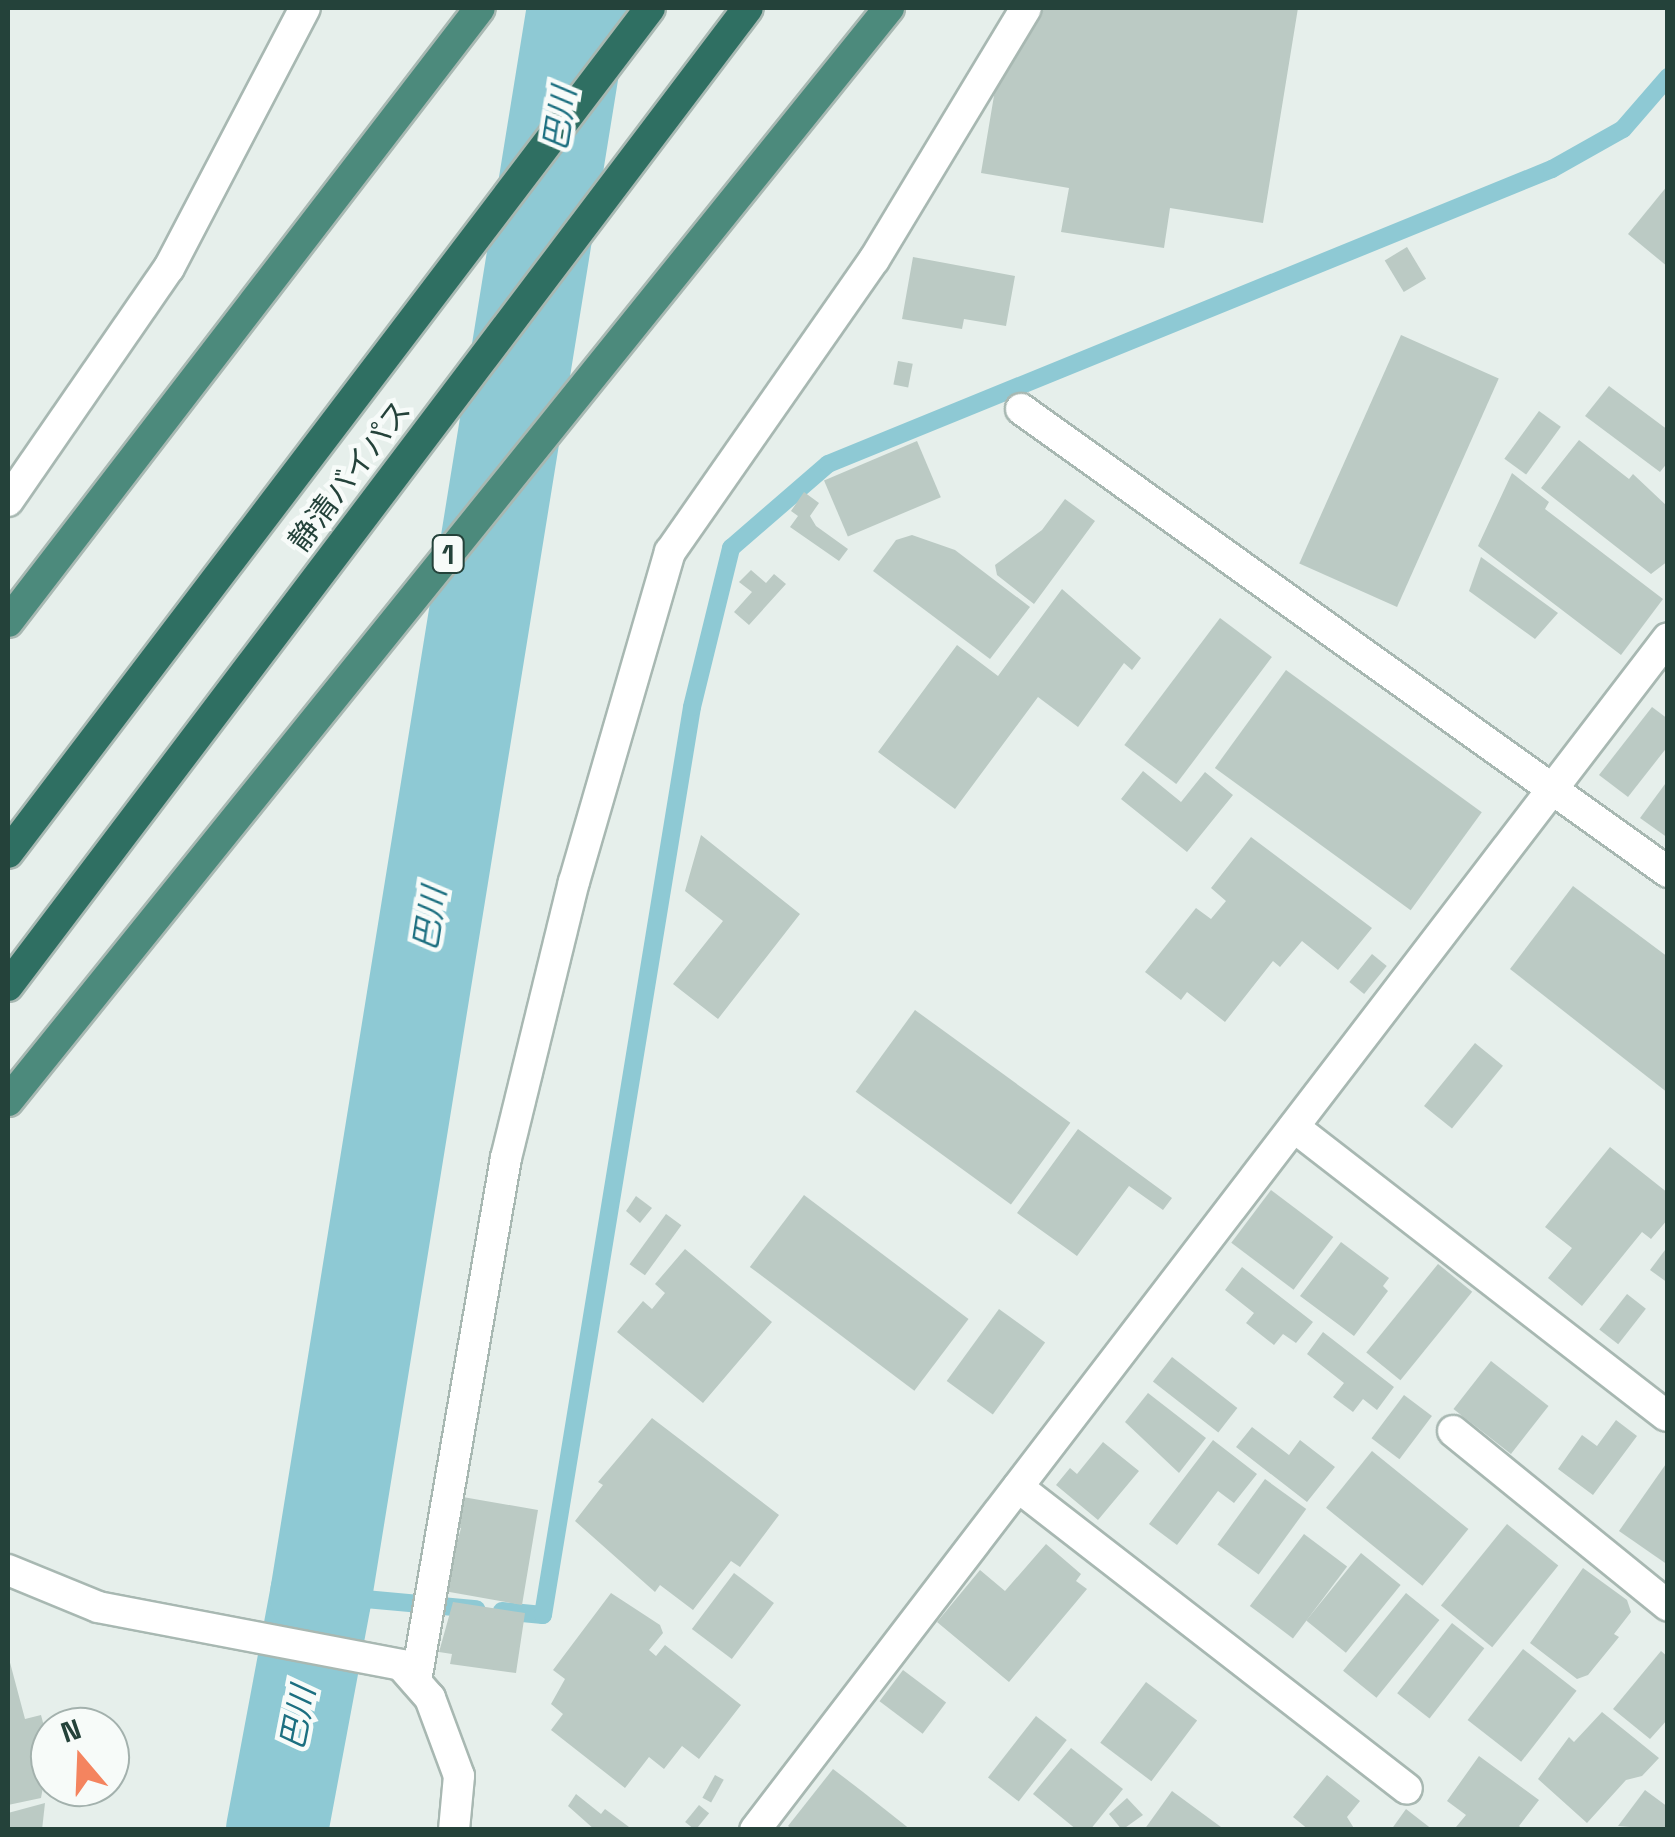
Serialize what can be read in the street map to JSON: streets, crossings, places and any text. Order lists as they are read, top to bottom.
{
  "streets": {
    "highway": ["静清バイパス", "1"]
  },
  "water": ["巴川"],
  "north": "top"
}
